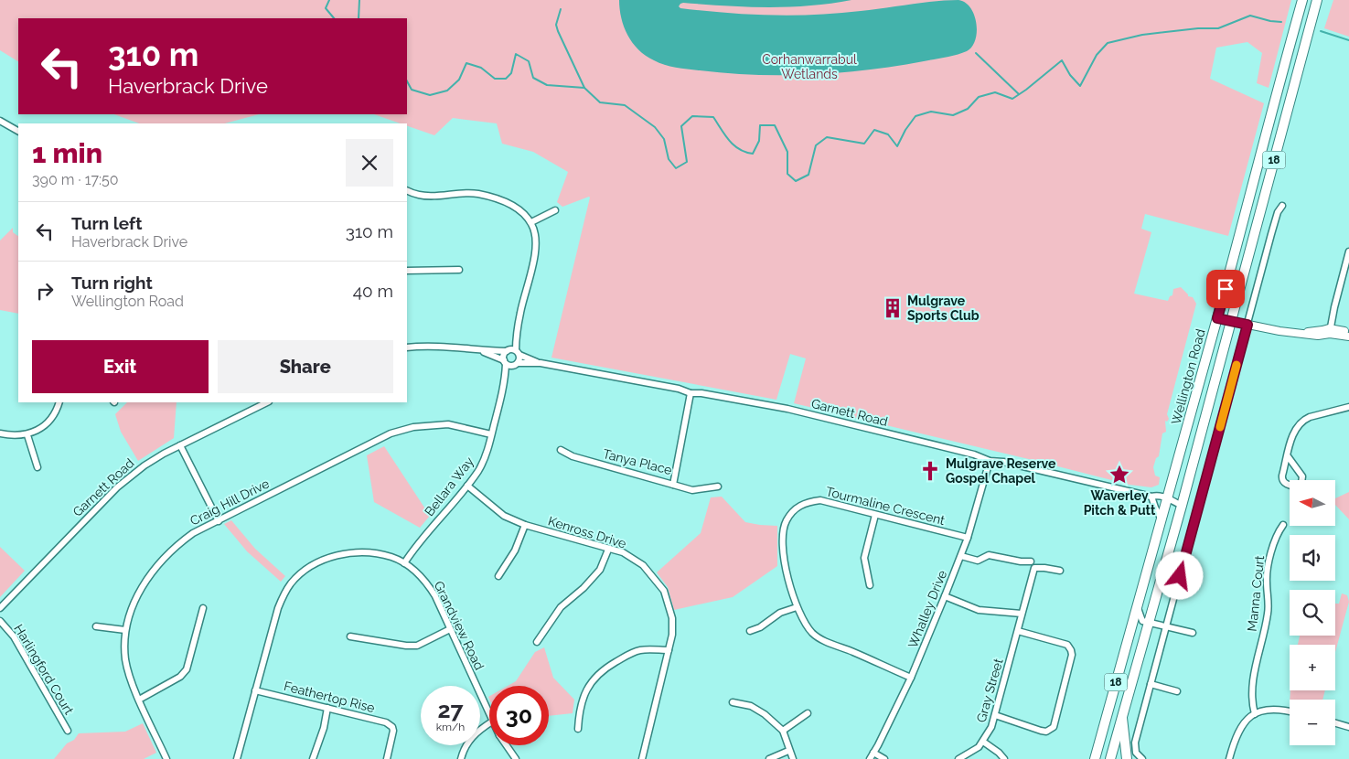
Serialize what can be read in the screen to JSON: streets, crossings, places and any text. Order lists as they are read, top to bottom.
{
  "streets": {
    "main road": ["18", "Wellington Road"],
    "street": [
      "Garnett Road",
      "Tanya Place",
      "Bellara Way",
      "Craig Hill Drive",
      "Tourmaline Crescent",
      "Kenross Drive",
      "Manna Court",
      "Whalley Drive",
      "Grandview Road",
      "Harlingford Court",
      "Gray Street",
      "Feathertop Rise"
    ]
  },
  "crossings": [
    ["18", "Garnett Road"],
    ["Wellington Road", "Garnett Road"],
    ["Garnett Road", "Tanya Place"],
    ["Garnett Road", "Bellara Way"],
    ["Garnett Road", "Whalley Drive"],
    ["Bellara Way", "Craig Hill Drive"],
    ["Bellara Way", "Kenross Drive"],
    ["Bellara Way", "Grandview Road"],
    ["Tourmaline Crescent", "Whalley Drive"],
    ["Grandview Road", "Feathertop Rise"]
  ],
  "parks": ["Corhanwarrabul Wetlands"],
  "places": {
    "building": ["Mulgrave Sports Club"],
    "church": ["Mulgrave Reserve Gospel Chapel"],
    "place": ["Waverley Pitch & Putt"]
  },
  "north": "left",
  "page": {
    "turn": ["310 m", "Haverbrack Drive"],
    "heading": ["1 min", "390 m · 17:50"],
    "list": [
      {
        "name": "Turn left",
        "note": "Haverbrack Drive",
        "value": "310 m"
      },
      {
        "name": "Turn right",
        "note": "Wellington Road",
        "value": "40 m"
      }
    ],
    "buttons": ["Exit", "Share"],
    "map_buttons": ["+", "−"],
    "speed": "27 km/h",
    "limit": "30"
  }
}
